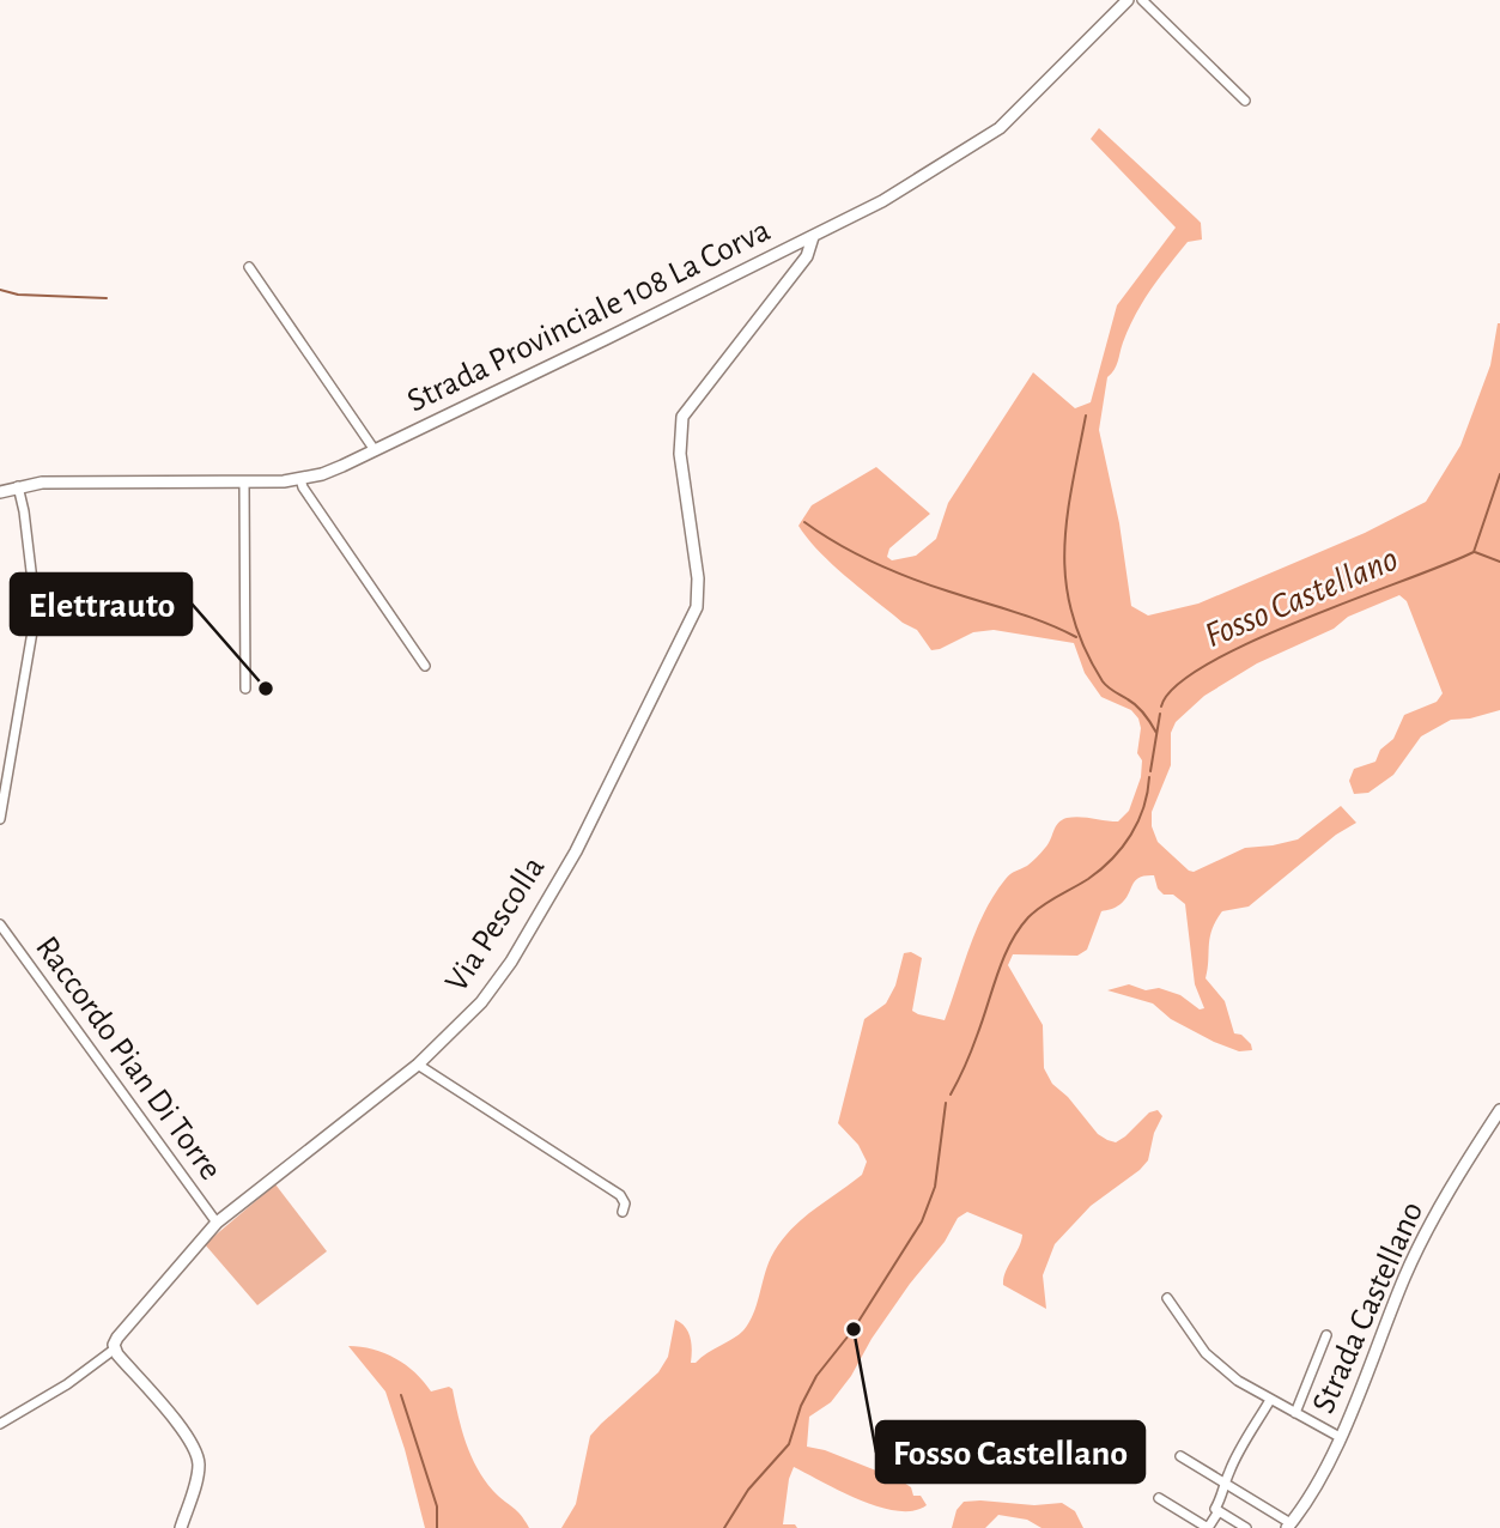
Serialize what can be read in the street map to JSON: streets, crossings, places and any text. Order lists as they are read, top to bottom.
{
  "streets": {
    "street": [
      "Strada Provinciale 108 La Corva",
      "Via Pescolla",
      "Raccordo Pian Di Torre",
      "Strada Castellano"
    ]
  },
  "crossings": [
    ["Strada Provinciale 108 La Corva", "Via Pescolla"],
    ["Via Pescolla", "Raccordo Pian Di Torre"]
  ],
  "water": ["Fosso Castellano"],
  "places": ["Elettrauto", "Fosso Castellano"]
}
